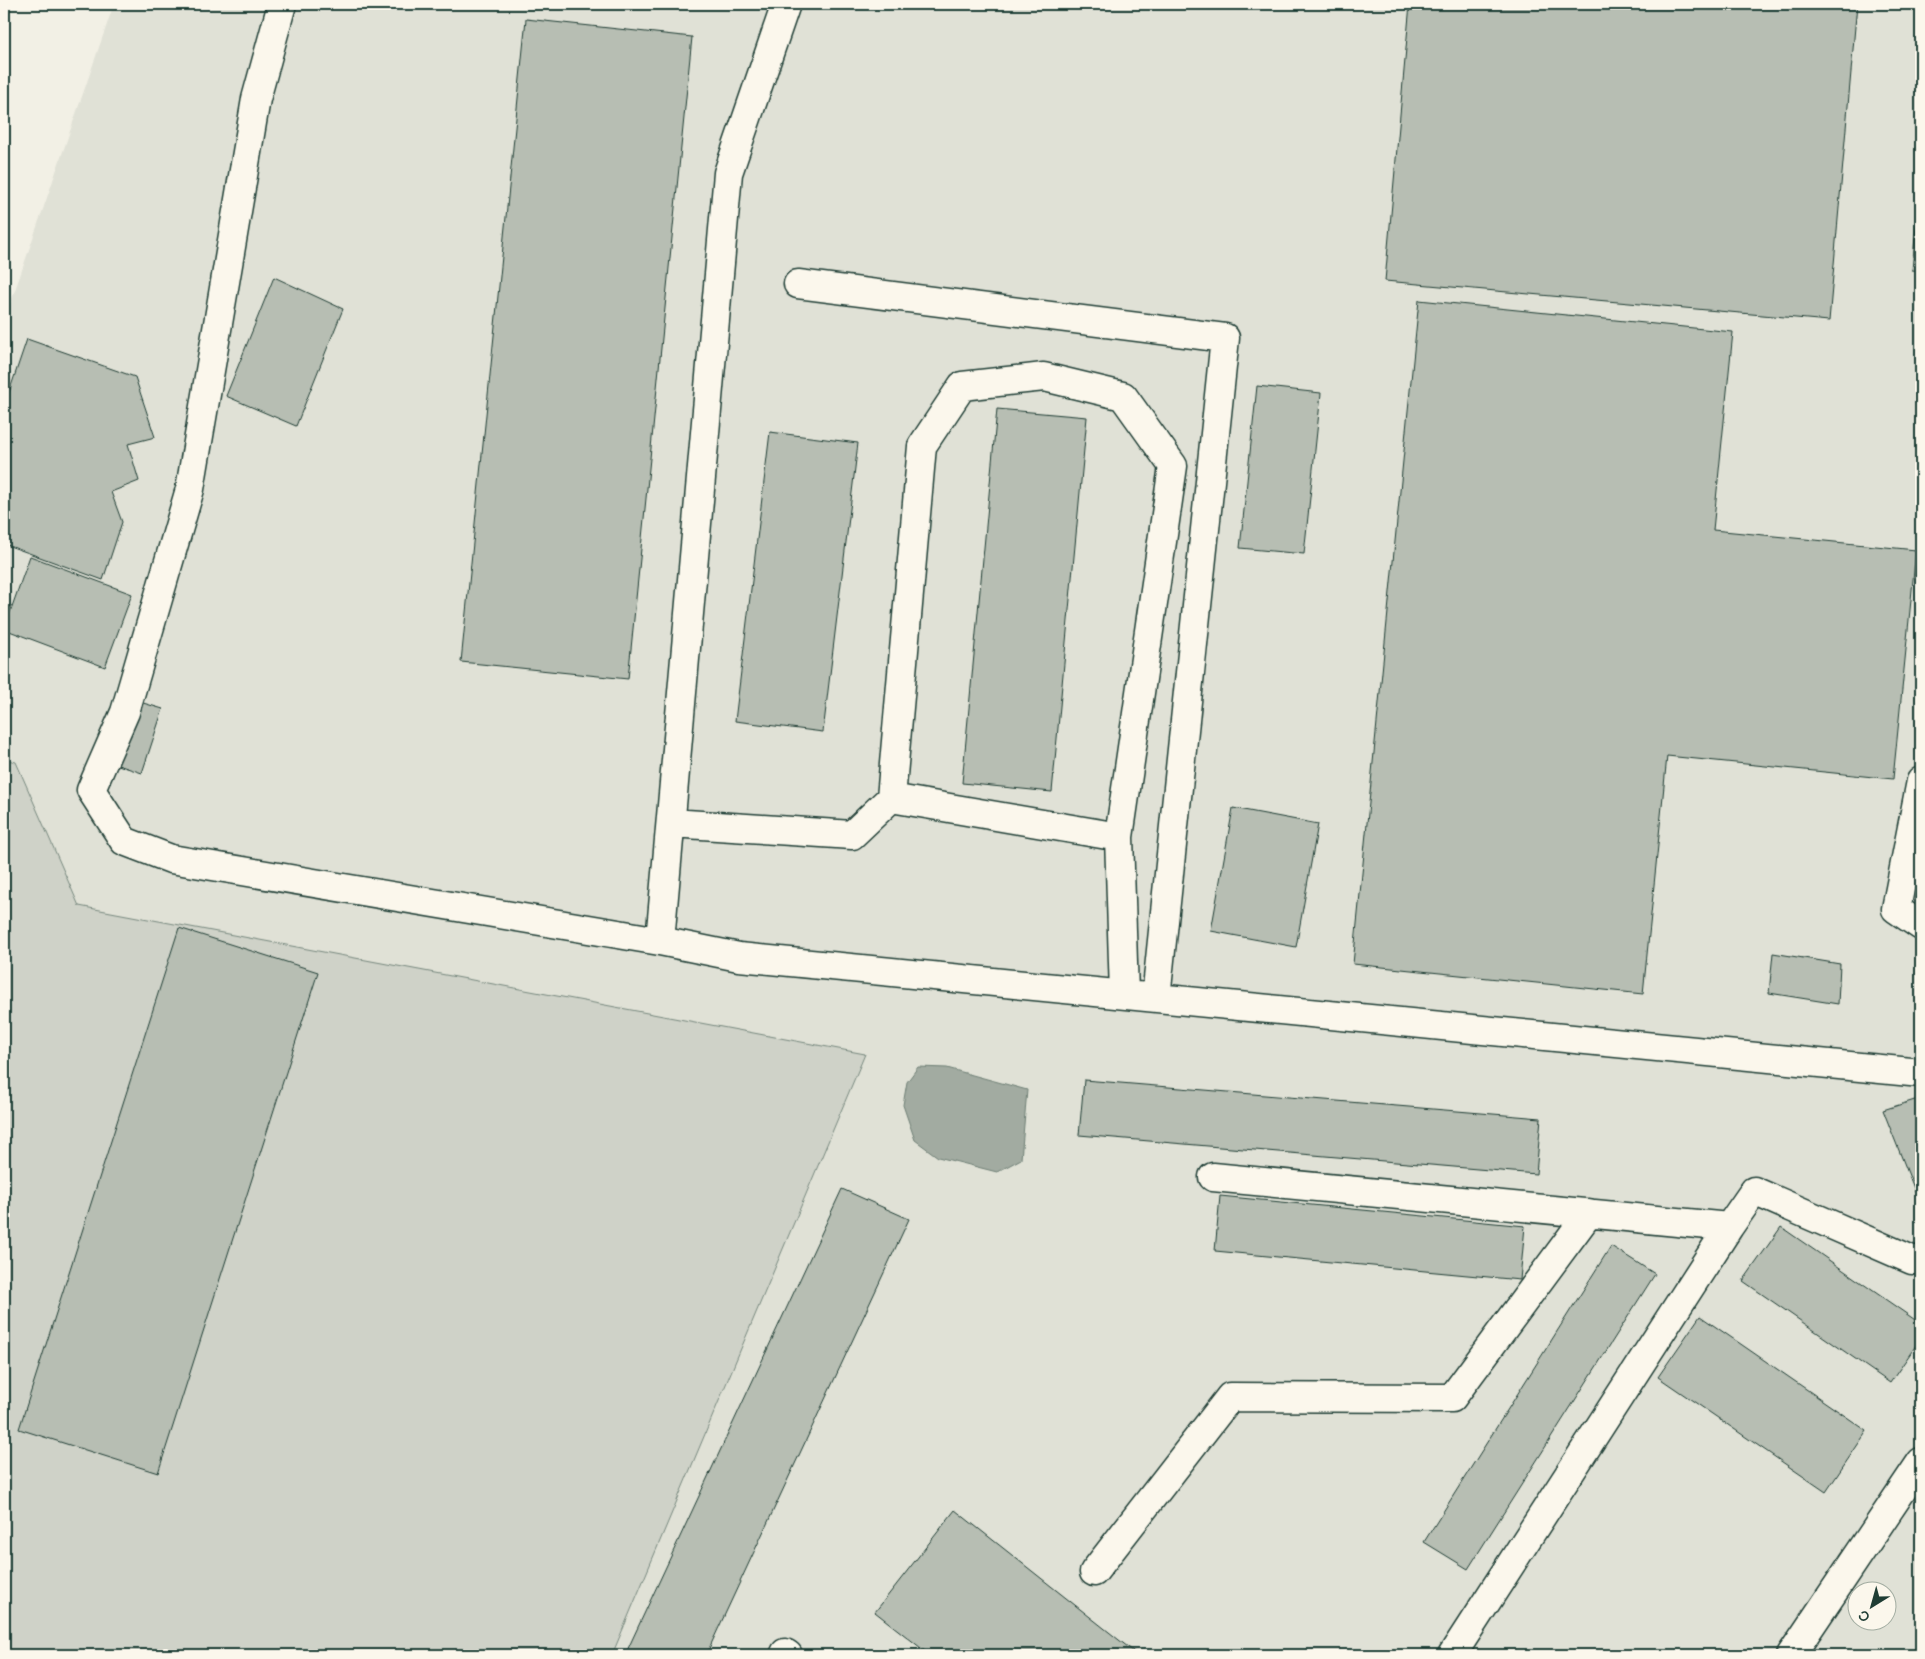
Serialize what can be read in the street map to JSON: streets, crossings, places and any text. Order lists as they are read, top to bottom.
{
  "north": "bottom left"
}
